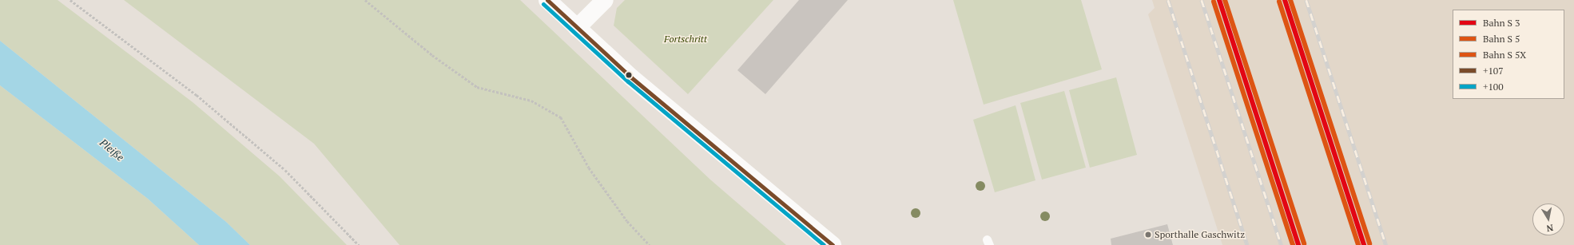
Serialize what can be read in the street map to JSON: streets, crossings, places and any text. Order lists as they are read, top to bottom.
{
  "water": ["Pleiße"],
  "parks": ["Fortschritt"],
  "places": ["Sporthalle Gaschwitz"],
  "lines": ["transit line +107", "transit line +100"],
  "legend": [
    "Bahn S 3",
    "Bahn S 5",
    "Bahn S 5X",
    "+107",
    "+100"
  ],
  "north": "bottom"
}
